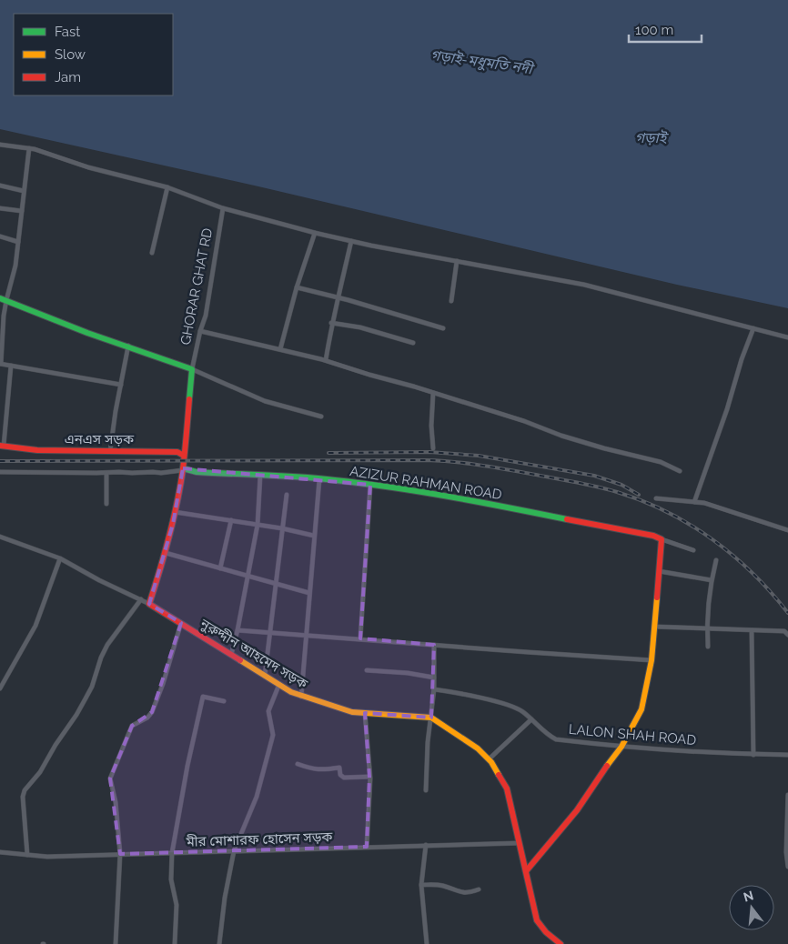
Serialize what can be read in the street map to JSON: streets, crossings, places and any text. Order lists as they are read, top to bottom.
{
  "streets": {
    "street": [
      "GHORAR GHAT RD",
      "এনএস সড়ক",
      "AZIZUR RAHMAN ROAD",
      "নুরুদ্দীন আহমেদ সড়ক",
      "LALON SHAH ROAD",
      "মীর মোশারফ হোসেন সড়ক"
    ]
  },
  "crossings": [
    ["নুরুদ্দীন আহমেদ সড়ক", "মীর মোশারফ হোসেন সড়ক"]
  ],
  "water": ["গড়াই-মধুমতি নদী", "গড়াই"],
  "legend": ["Fast", "Slow", "Jam"],
  "scale_bar": "100 m",
  "north": "top"
}
